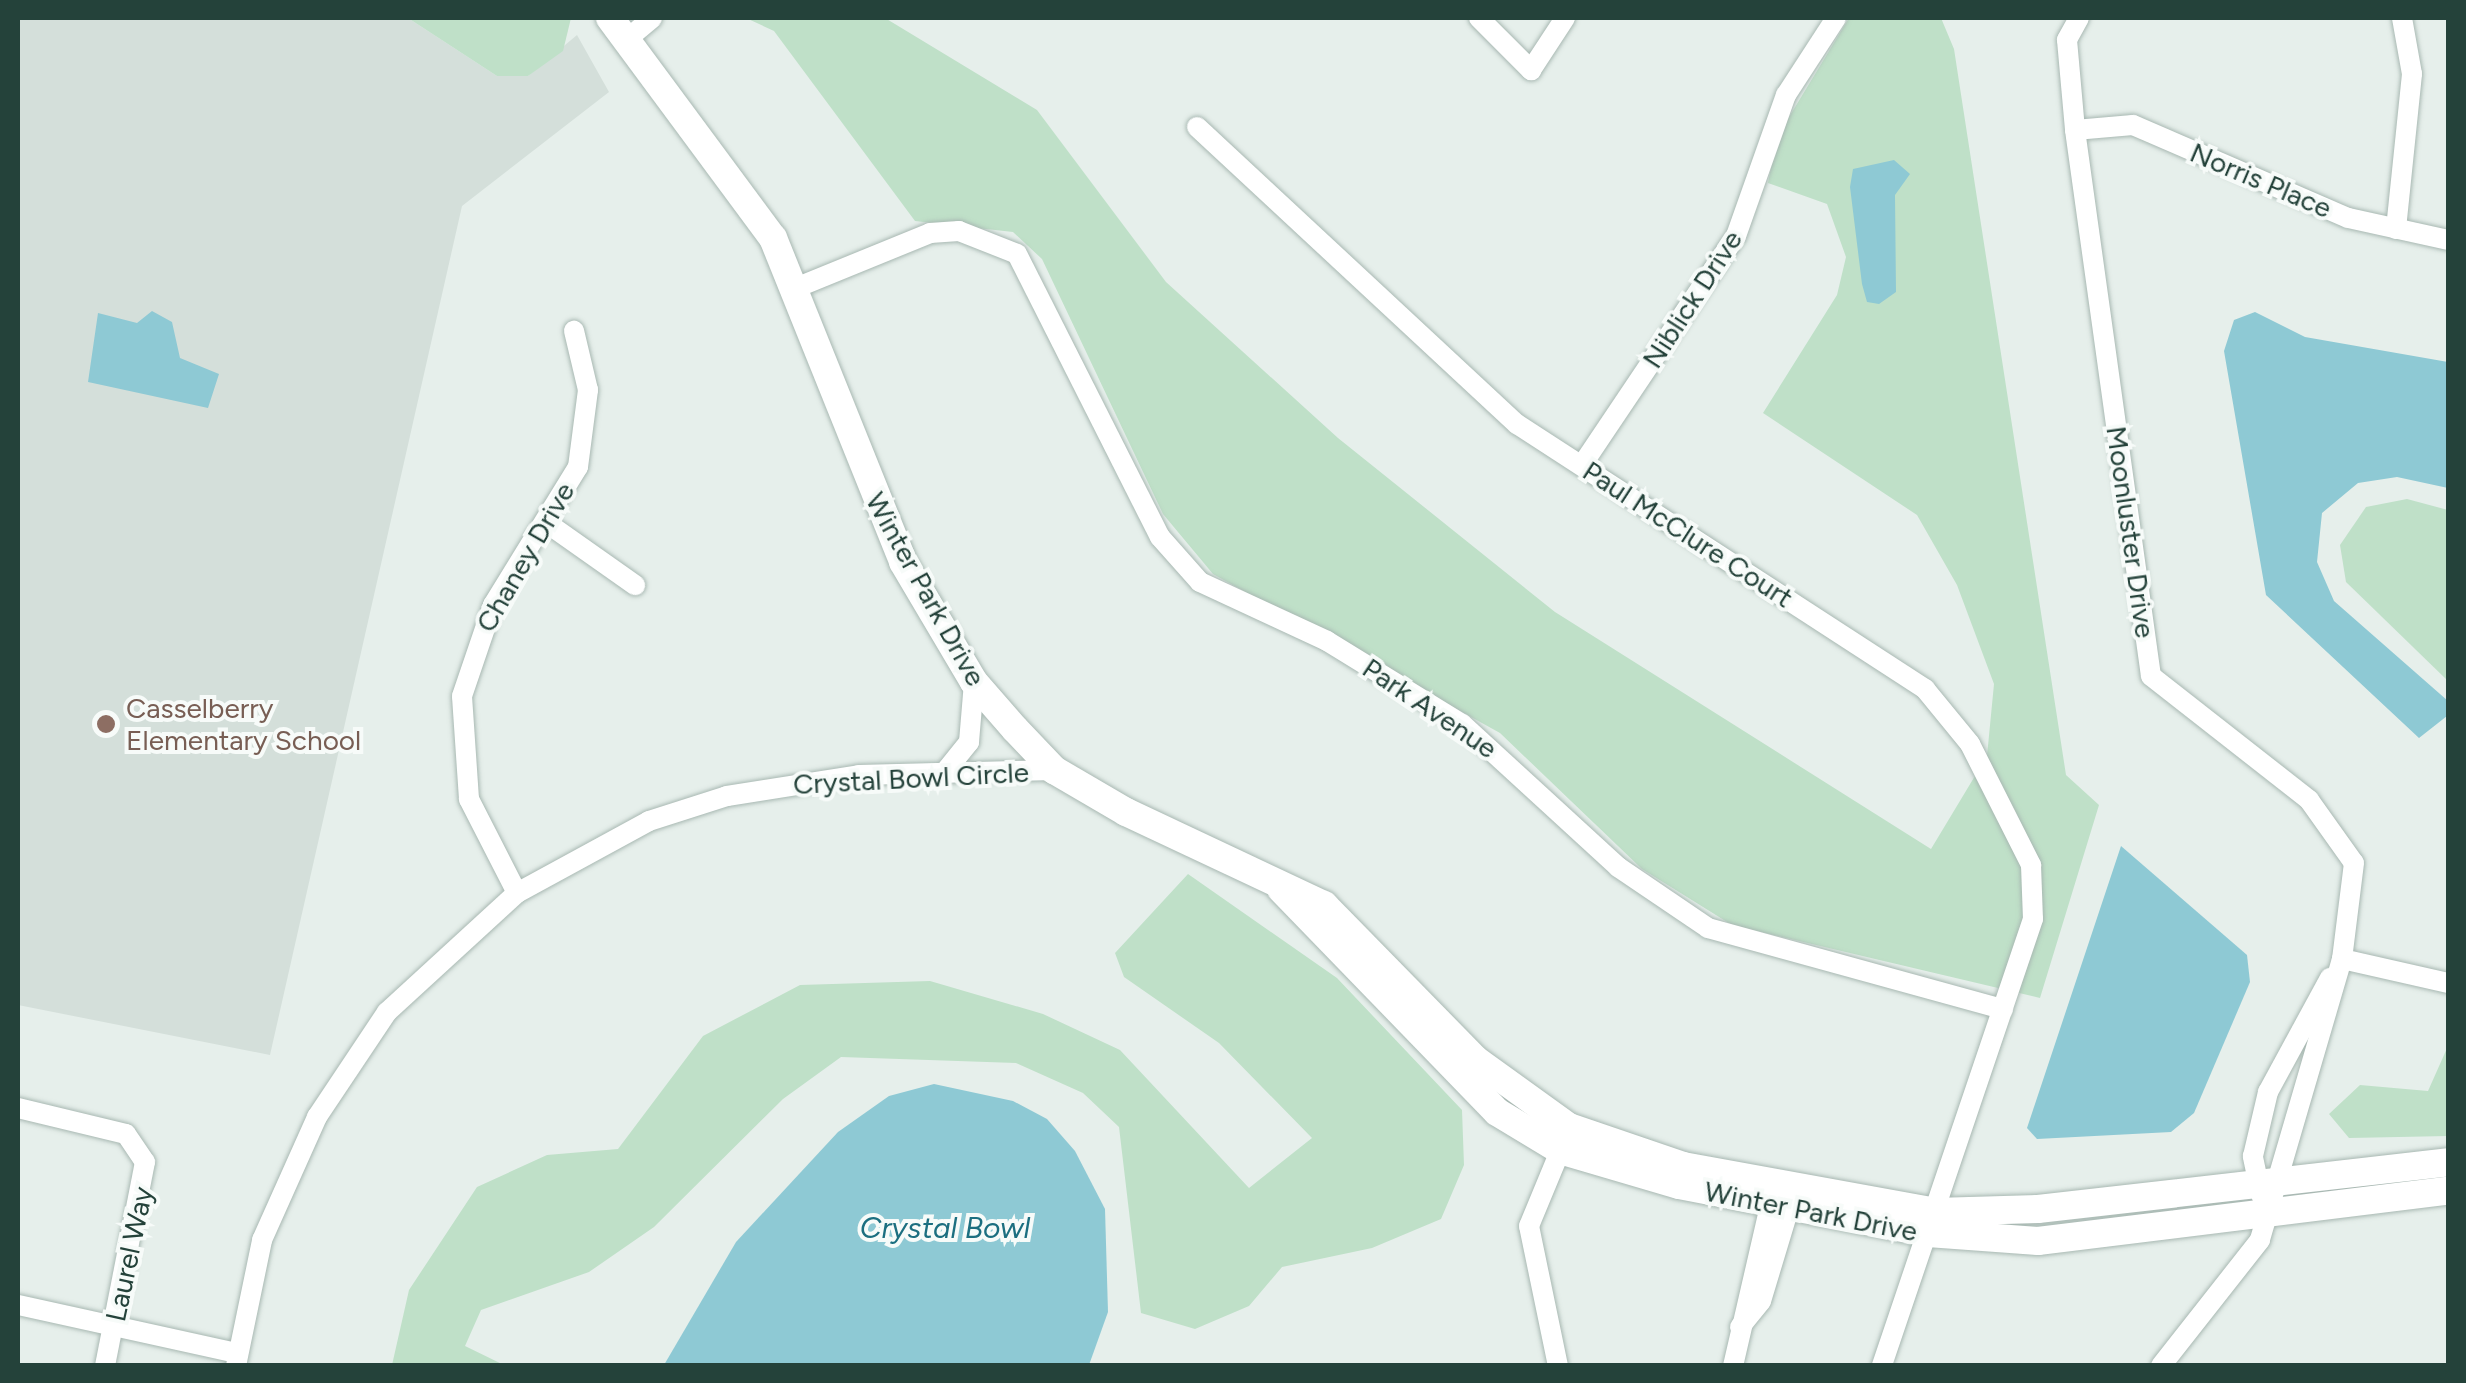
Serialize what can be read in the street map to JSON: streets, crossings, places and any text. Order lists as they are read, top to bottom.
{
  "streets": {
    "street": [
      "Norris Place",
      "Niblick Drive",
      "Moonluster Drive",
      "Paul McClure Court",
      "Chaney Drive",
      "Winter Park Drive",
      "Park Avenue",
      "Crystal Bowl Circle",
      "Laurel Way"
    ]
  },
  "crossings": [
    ["Norris Place", "Moonluster Drive"],
    ["Niblick Drive", "Paul McClure Court"],
    ["Moonluster Drive", "Winter Park Drive"],
    ["Paul McClure Court", "Park Avenue"],
    ["Chaney Drive", "Crystal Bowl Circle"],
    ["Winter Park Drive", "Park Avenue"],
    ["Winter Park Drive", "Crystal Bowl Circle"]
  ],
  "water": ["Crystal Bowl"],
  "places": ["Casselberry Elementary School"]
}
